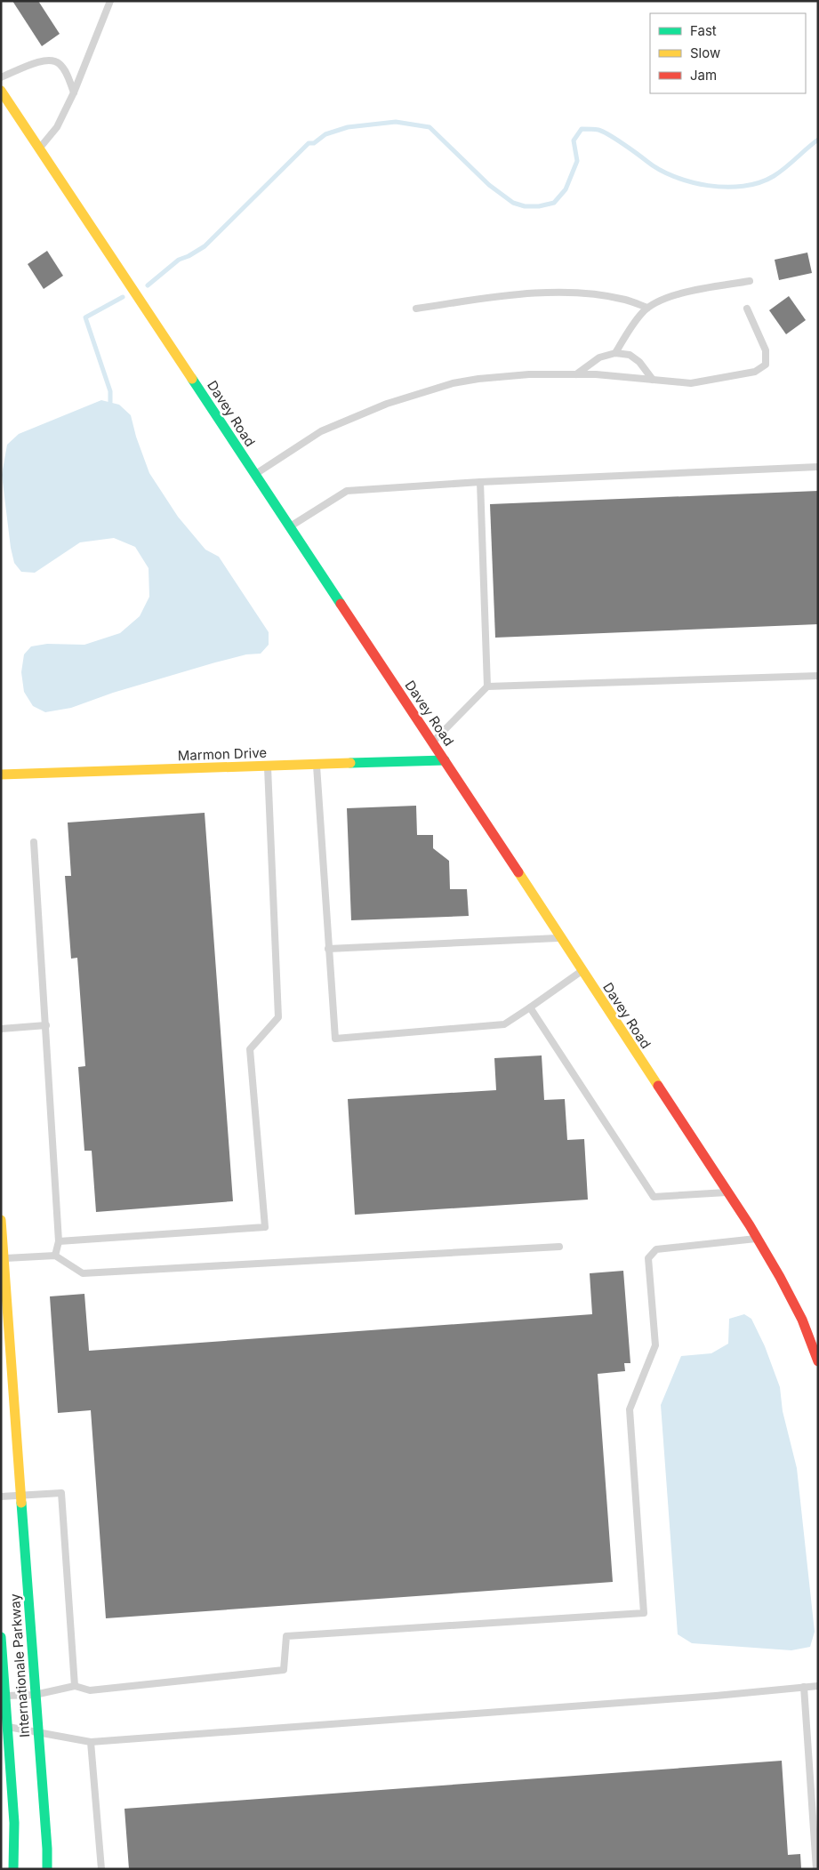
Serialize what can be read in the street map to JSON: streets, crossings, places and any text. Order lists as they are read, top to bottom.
{
  "streets": {
    "street": ["Davey Road", "Marmon Drive", "Internationale Parkway"]
  },
  "crossings": [
    ["Davey Road", "Marmon Drive"]
  ],
  "legend": ["Fast", "Slow", "Jam"]
}
